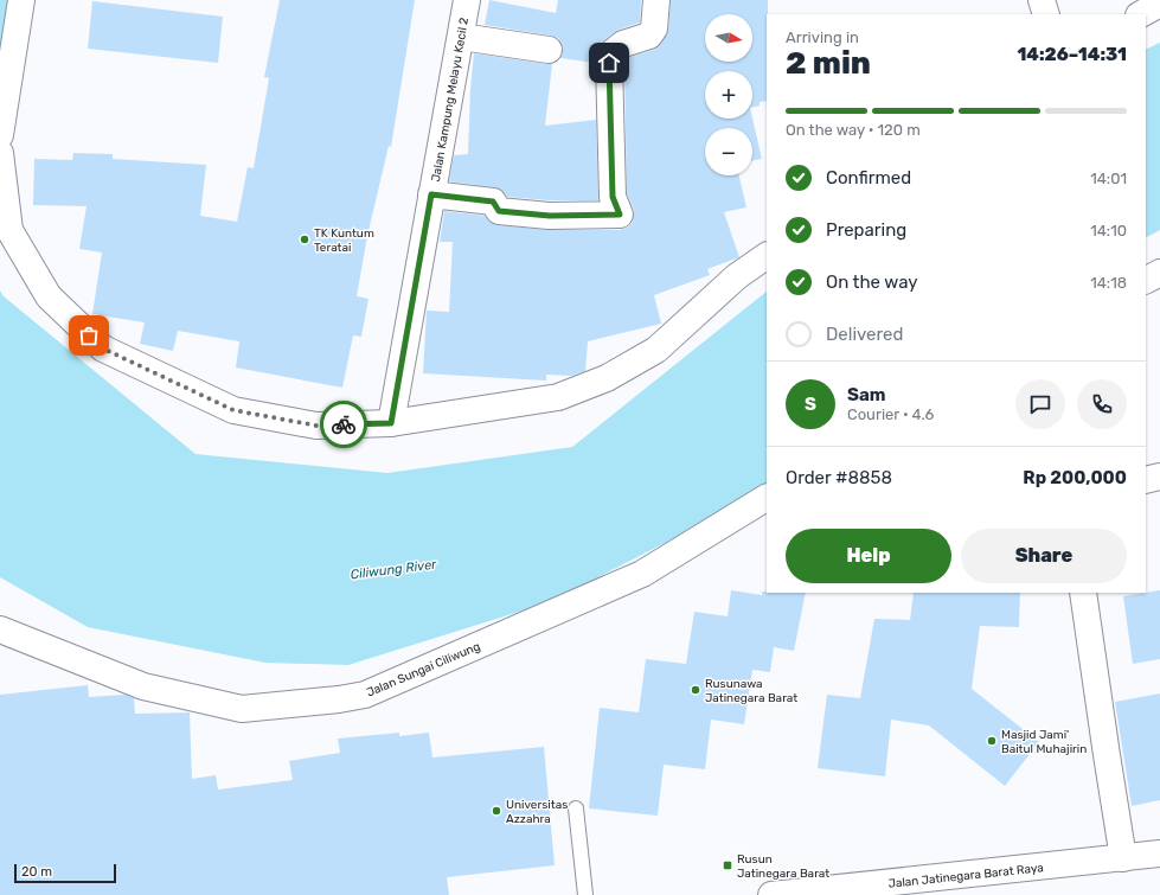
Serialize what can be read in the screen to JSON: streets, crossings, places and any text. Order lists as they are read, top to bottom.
{
  "streets": {
    "street": ["Jalan Kampung Melayu Kecil 2", "Jalan Sungai Ciliwung", "Jalan Jatinegara Barat Raya"]
  },
  "water": ["Ciliwung River"],
  "places": {
    "other": [
      "TK Kuntum Teratai",
      "Rusunawa Jatinegara Barat",
      "Masjid Jami' Baitul Muhajirin",
      "Universitas Azzahra"
    ],
    "transit": ["Rusun Jatinegara Barat"]
  },
  "scale_bar": "20 m",
  "north": "right",
  "page": {
    "map_buttons": ["+", "−"],
    "heading": ["2 min", "Arriving in", "14:26–14:31"],
    "panel": [
      "Sam",
      "Courier · 4.6",
      "Order #8858",
      "Rp 200,000"
    ],
    "bar": "On the way · 120 m",
    "list": [
      ["Confirmed", "14:01"],
      ["Preparing", "14:10"],
      ["On the way", "14:18"],
      "Delivered"
    ],
    "round": "S",
    "buttons": ["Help", "Share"],
    "scale": "20 m"
  }
}
